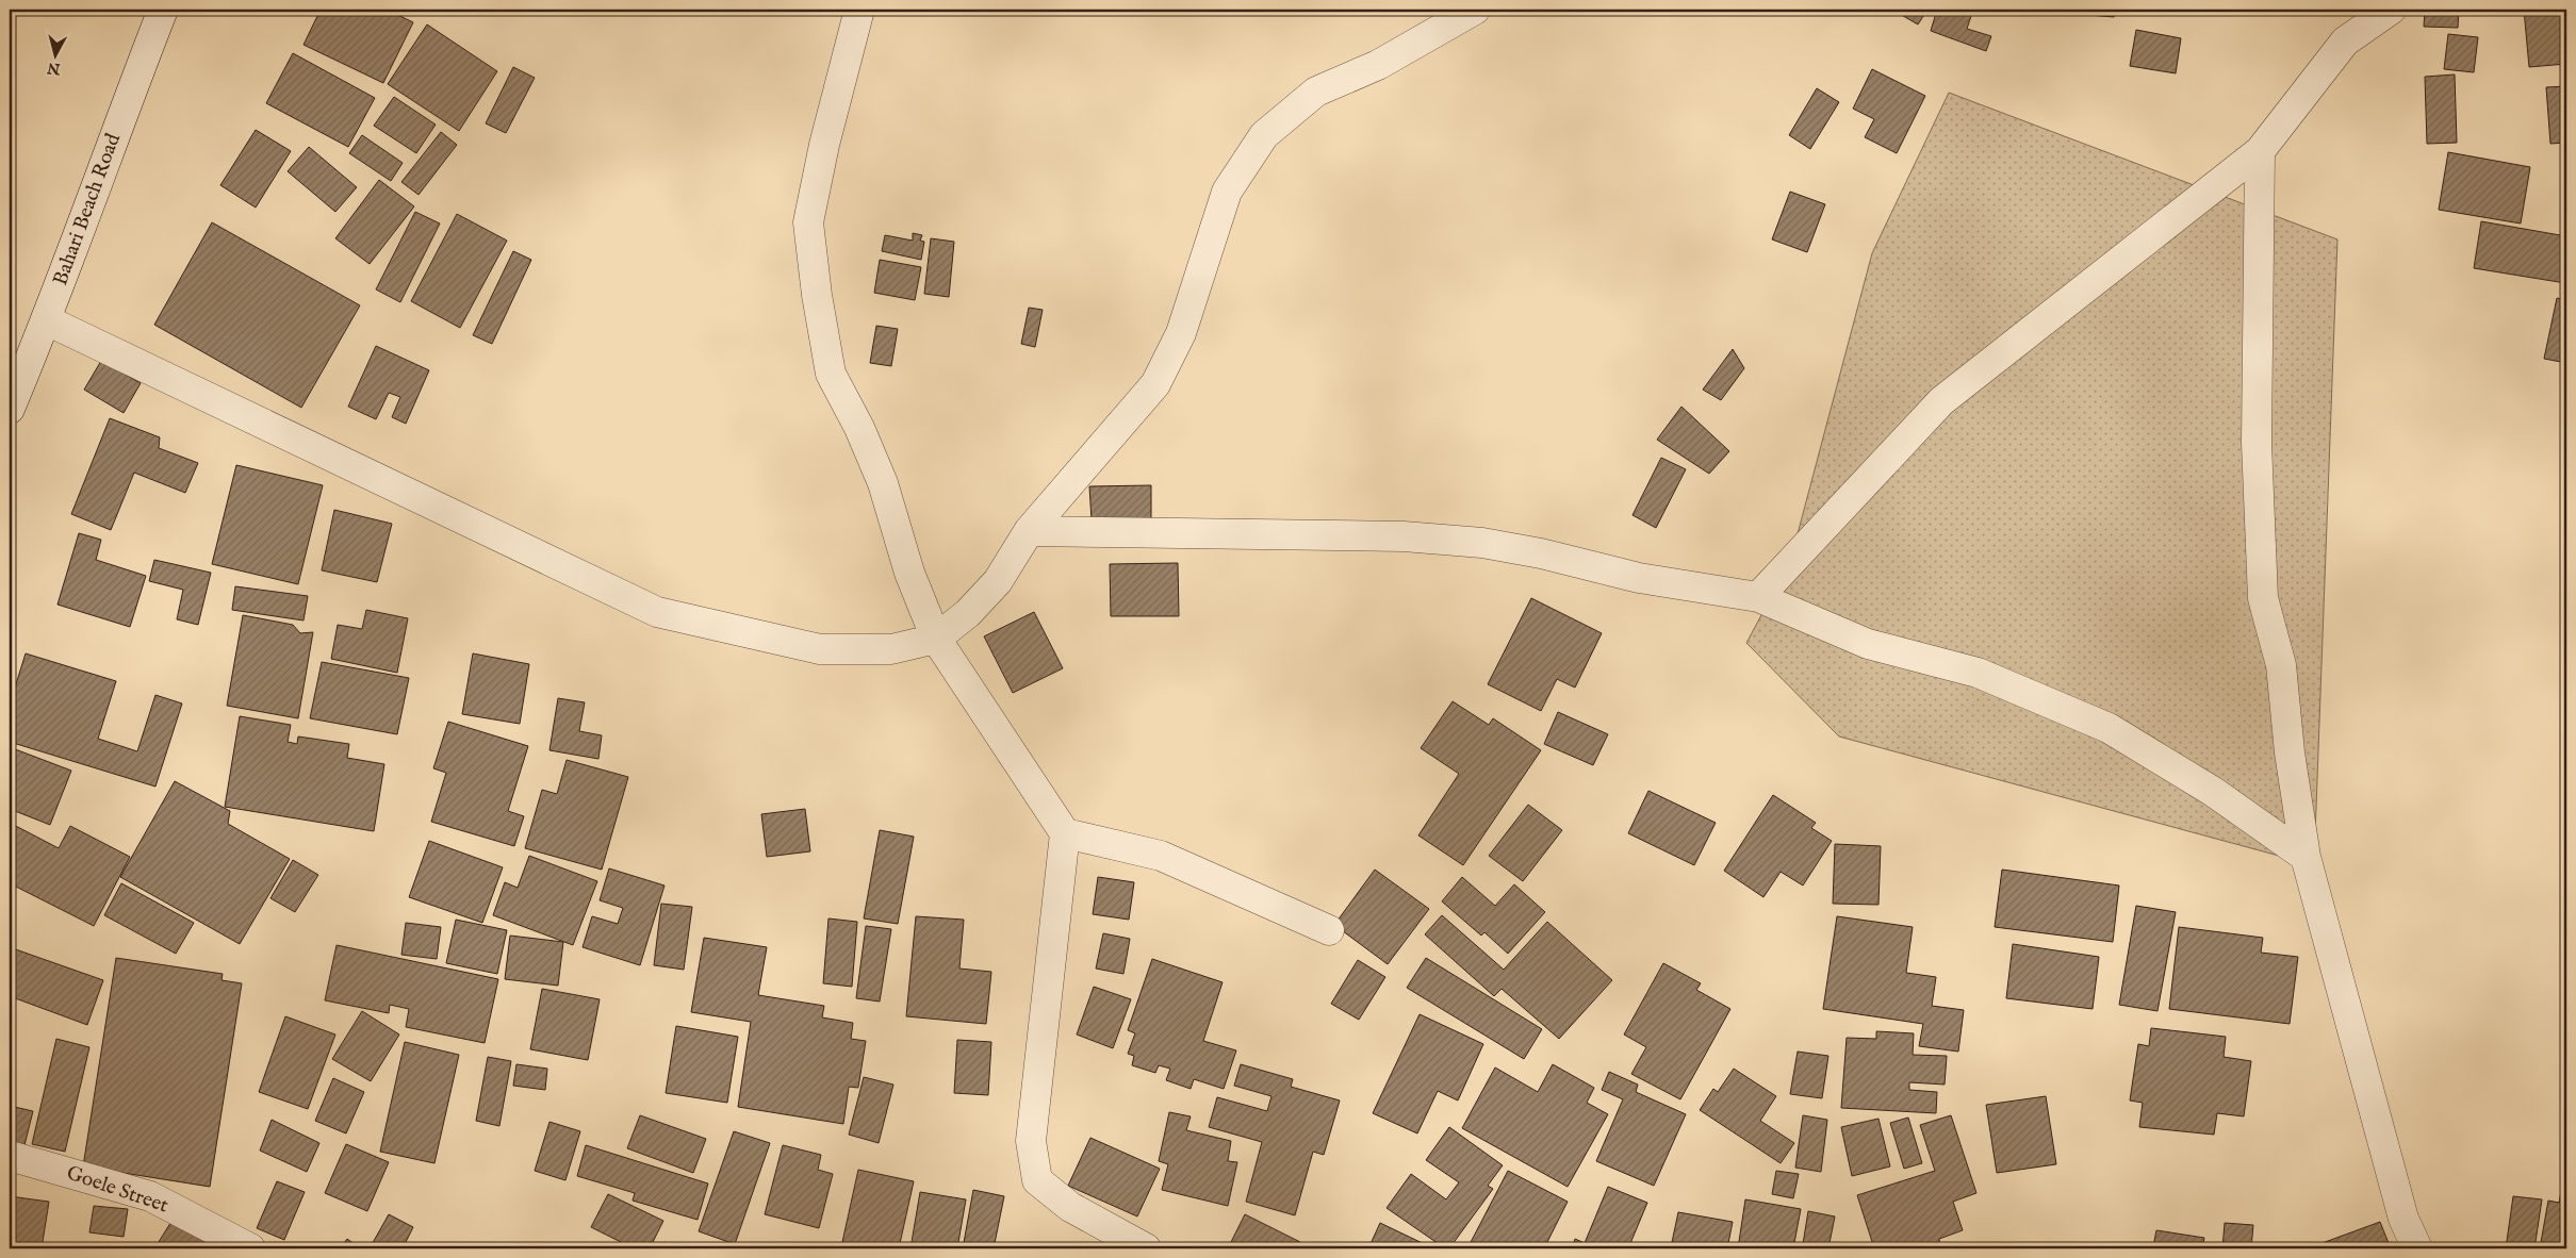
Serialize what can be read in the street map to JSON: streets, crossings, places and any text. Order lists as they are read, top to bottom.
{
  "streets": {
    "street": ["Bahari Beach Road", "Goele Street"]
  },
  "north": "bottom"
}
